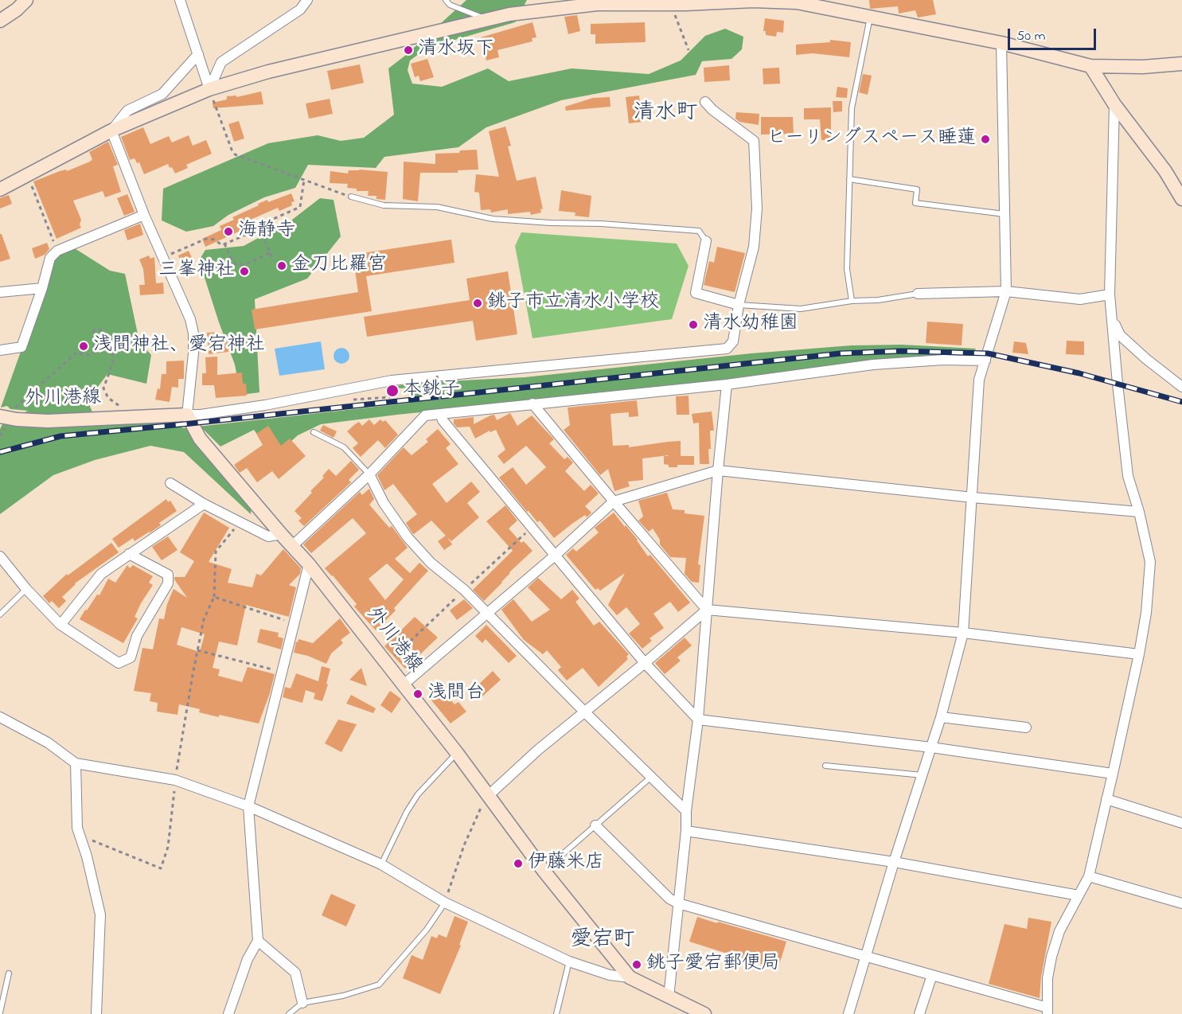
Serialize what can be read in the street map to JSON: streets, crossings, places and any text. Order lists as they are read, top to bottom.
{
  "streets": {
    "street": ["外川港線"]
  },
  "districts": ["清水町", "愛宕町"],
  "places": [
    "清水坂下",
    "ヒーリングスペース睡蓮",
    "海静寺",
    "金刀比羅宮",
    "三峯神社",
    "銚子市立清水小学校",
    "清水幼稚園",
    "浅間神社、愛宕神社",
    "本銚子",
    "浅間台",
    "伊藤米店",
    "銚子愛宕郵便局"
  ],
  "scale_bar": "50 m"
}
